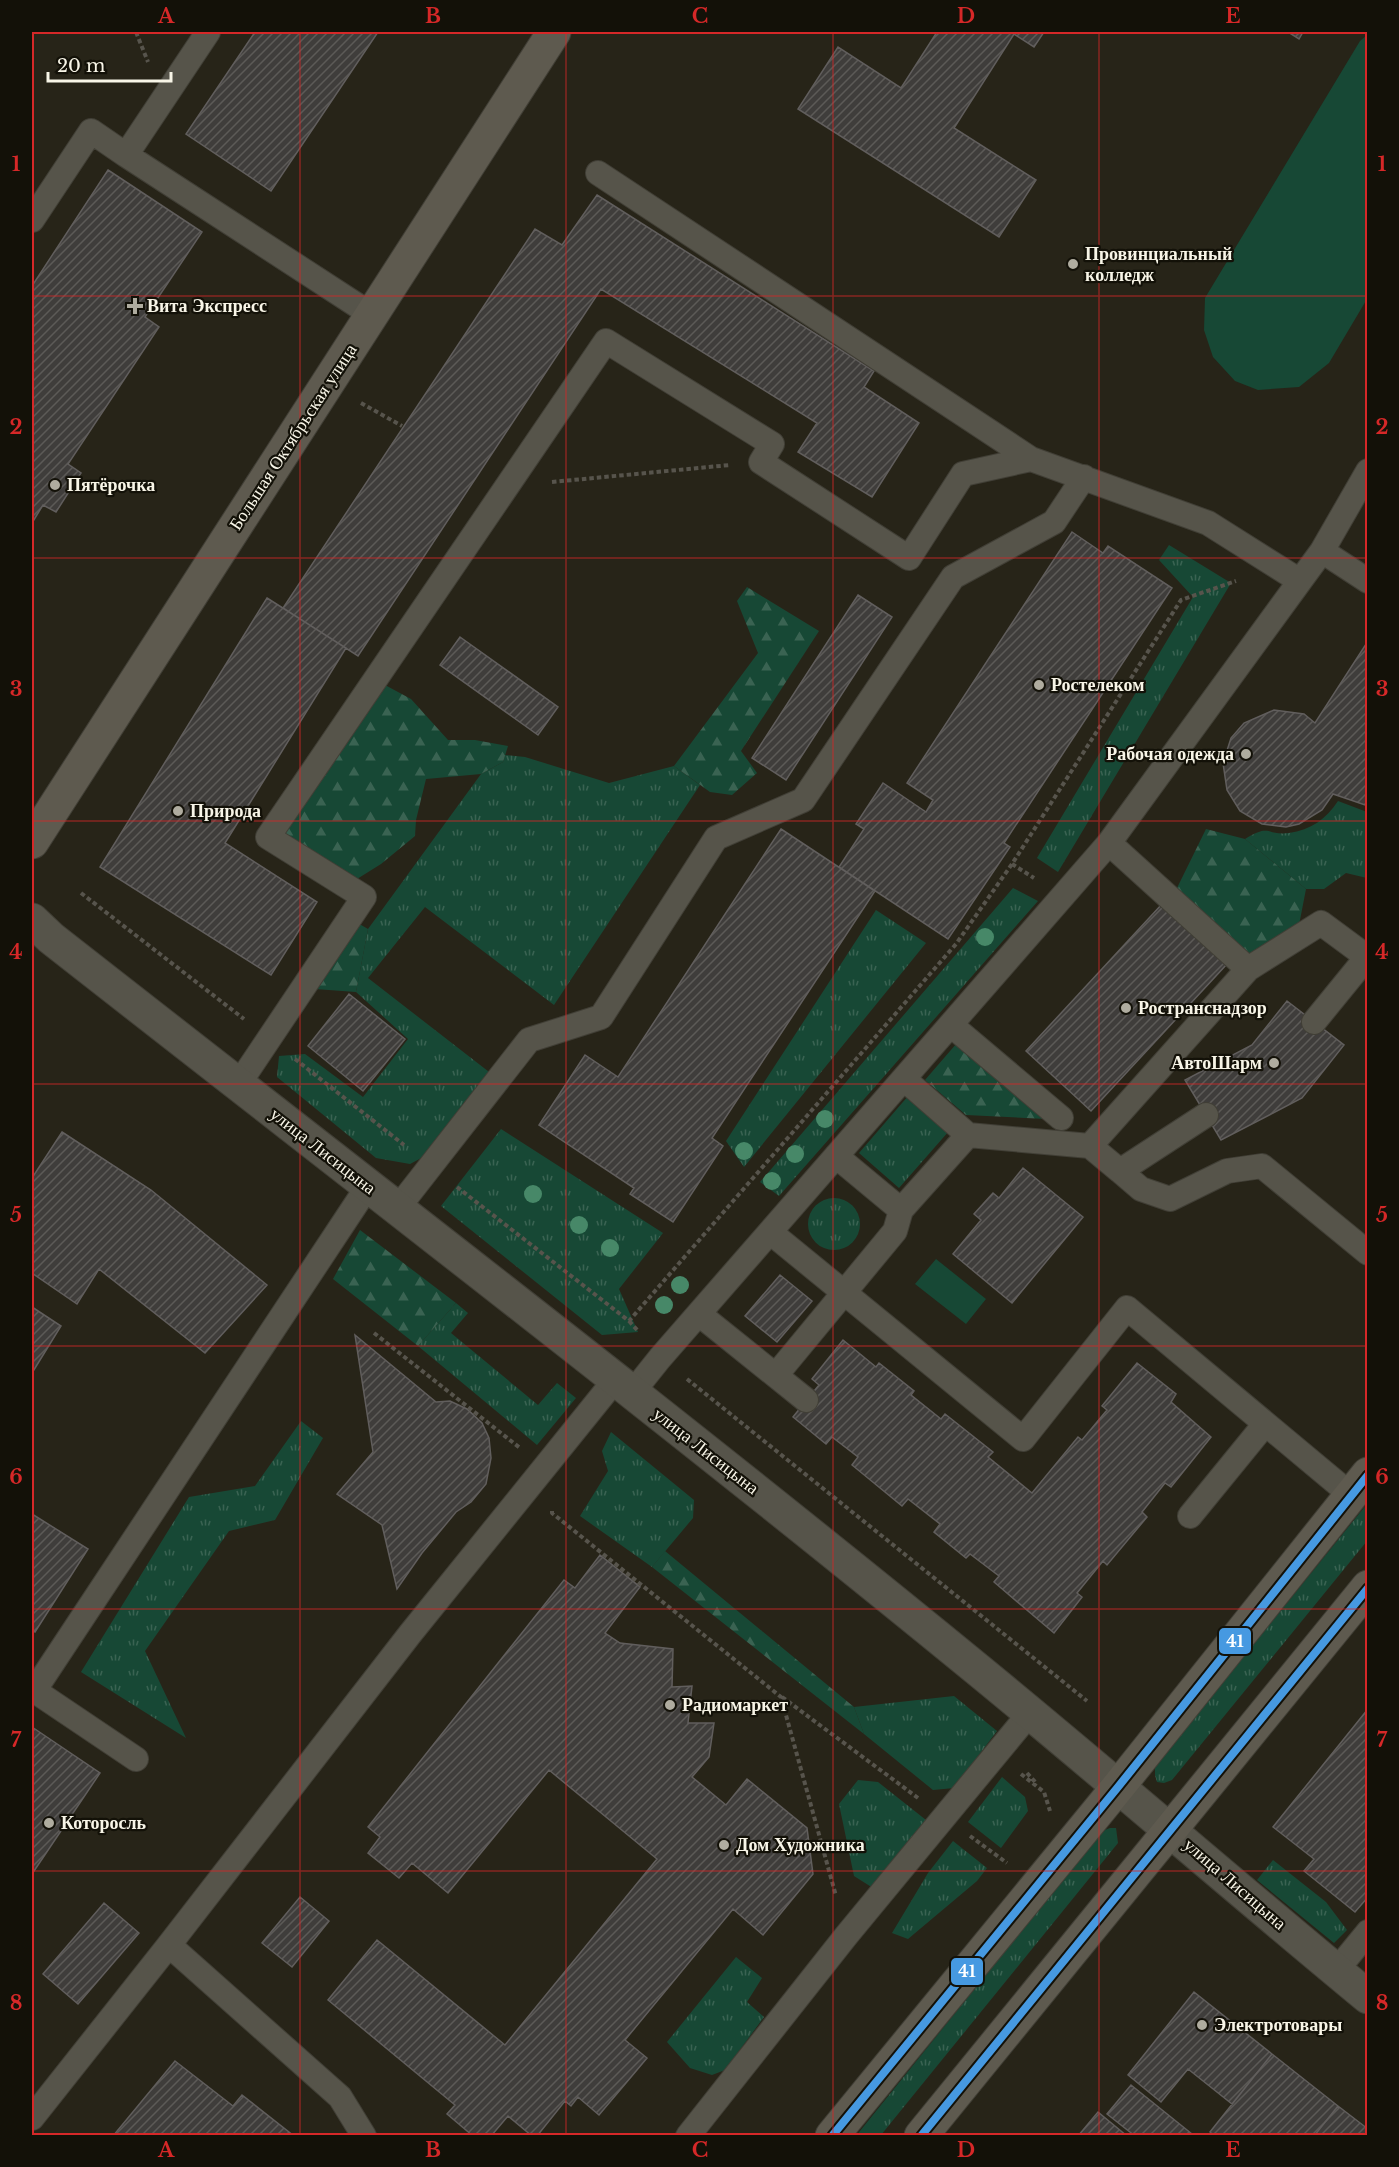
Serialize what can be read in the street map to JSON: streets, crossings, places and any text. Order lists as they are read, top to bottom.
{
  "streets": {
    "main road": ["Большая Октябрьская улица"],
    "street": ["улица Лисицына"]
  },
  "places": {
    "other": [
      "Провинциальный колледж",
      "Пятёрочка",
      "Ростелеком",
      "Рабочая одежда",
      "Природа",
      "Ространснадзор",
      "АвтоШарм",
      "Радиомаркет",
      "Которосль",
      "Дом Художника",
      "Электротовары"
    ],
    "health": ["Вита Экспресс"]
  },
  "lines": ["transit line 41"],
  "scale_bar": "20 m",
  "grid": {
    "columns": [
      "A",
      "B",
      "C",
      "D",
      "E"
    ],
    "rows": [
      "1",
      "2",
      "3",
      "4",
      "5",
      "6",
      "7",
      "8"
    ]
  }
}
